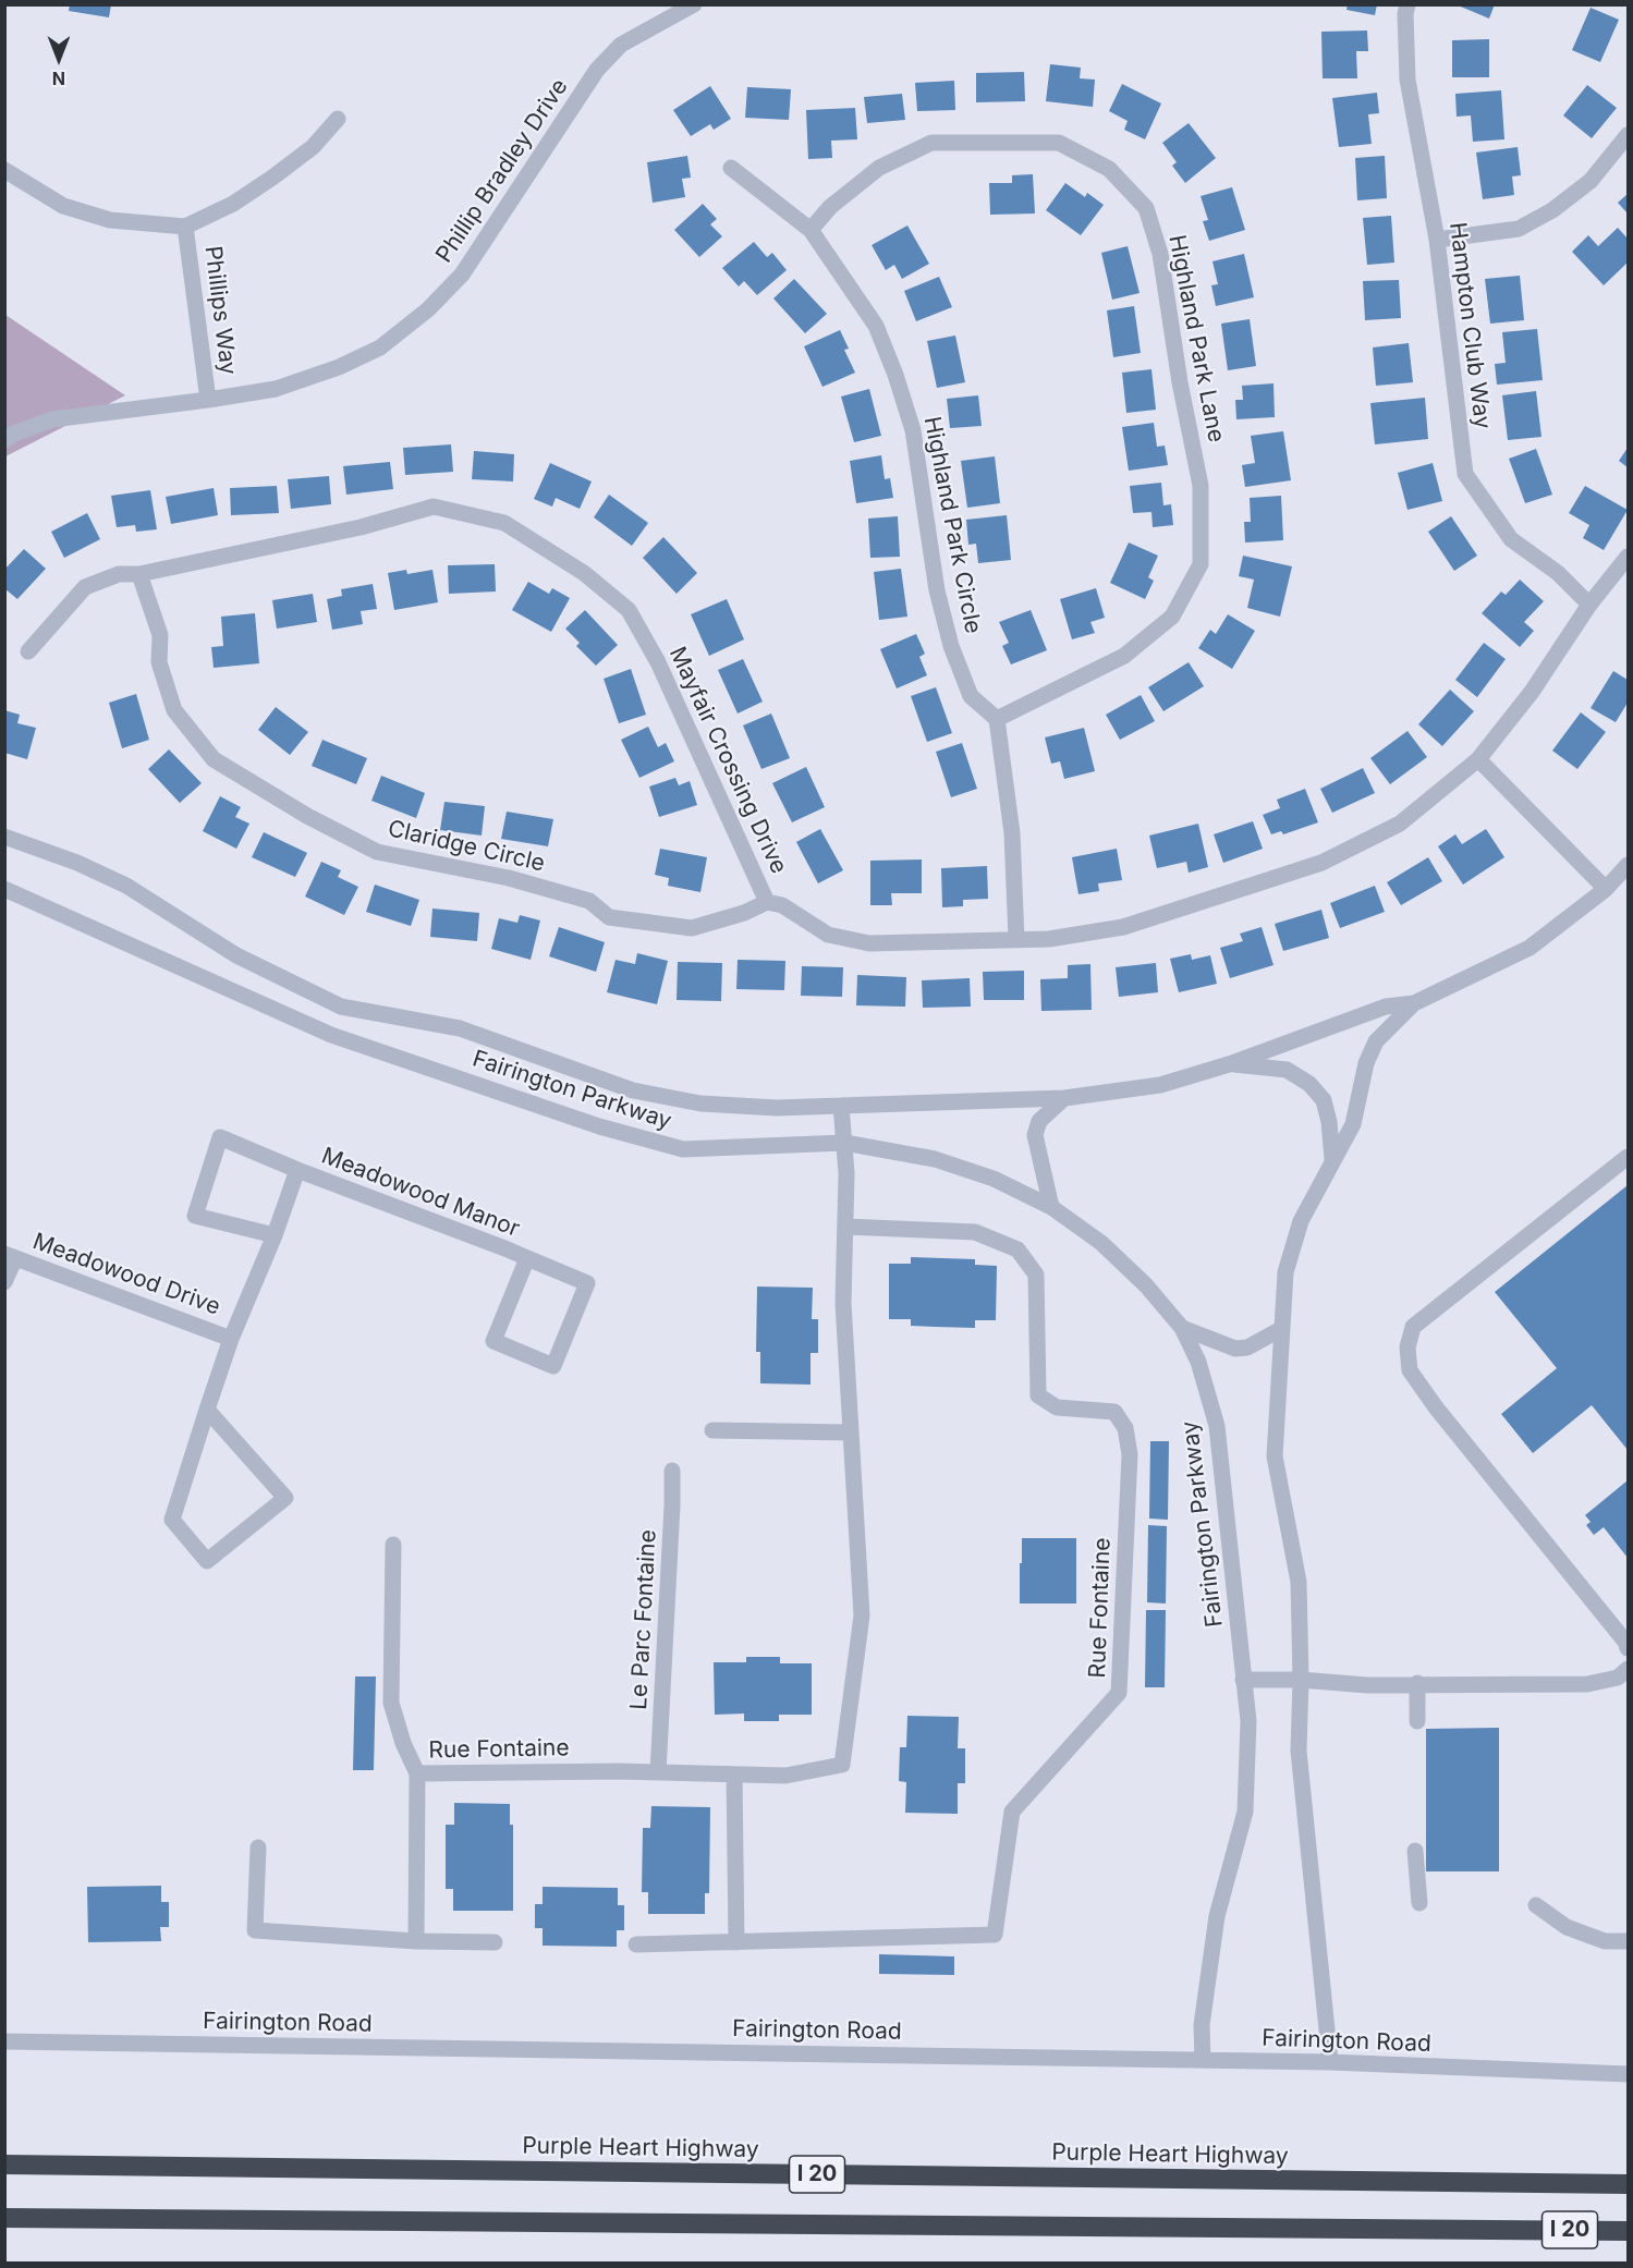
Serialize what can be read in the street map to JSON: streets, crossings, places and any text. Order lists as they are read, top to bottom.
{
  "streets": {
    "highway": ["Purple Heart Highway", "I 20"],
    "street": [
      "Phillip Bradley Drive",
      "Phillips Way",
      "Hampton Club Way",
      "Highland Park Lane",
      "Highland Park Circle",
      "Mayfair Crossing Drive",
      "Claridge Circle",
      "Fairington Parkway",
      "Meadowood Manor",
      "Meadowood Drive",
      "Rue Fontaine",
      "Le Parc Fontaine",
      "Fairington Road"
    ]
  },
  "crossings": [
    ["Phillip Bradley Drive", "Phillips Way"],
    ["Hampton Club Way", "Mayfair Crossing Drive"],
    ["Highland Park Lane", "Highland Park Circle"],
    ["Mayfair Crossing Drive", "Claridge Circle"],
    ["Fairington Parkway", "Rue Fontaine"],
    ["Fairington Parkway", "Fairington Road"],
    ["Meadowood Manor", "Meadowood Drive"],
    ["Rue Fontaine", "Le Parc Fontaine"]
  ],
  "north": "bottom"
}
